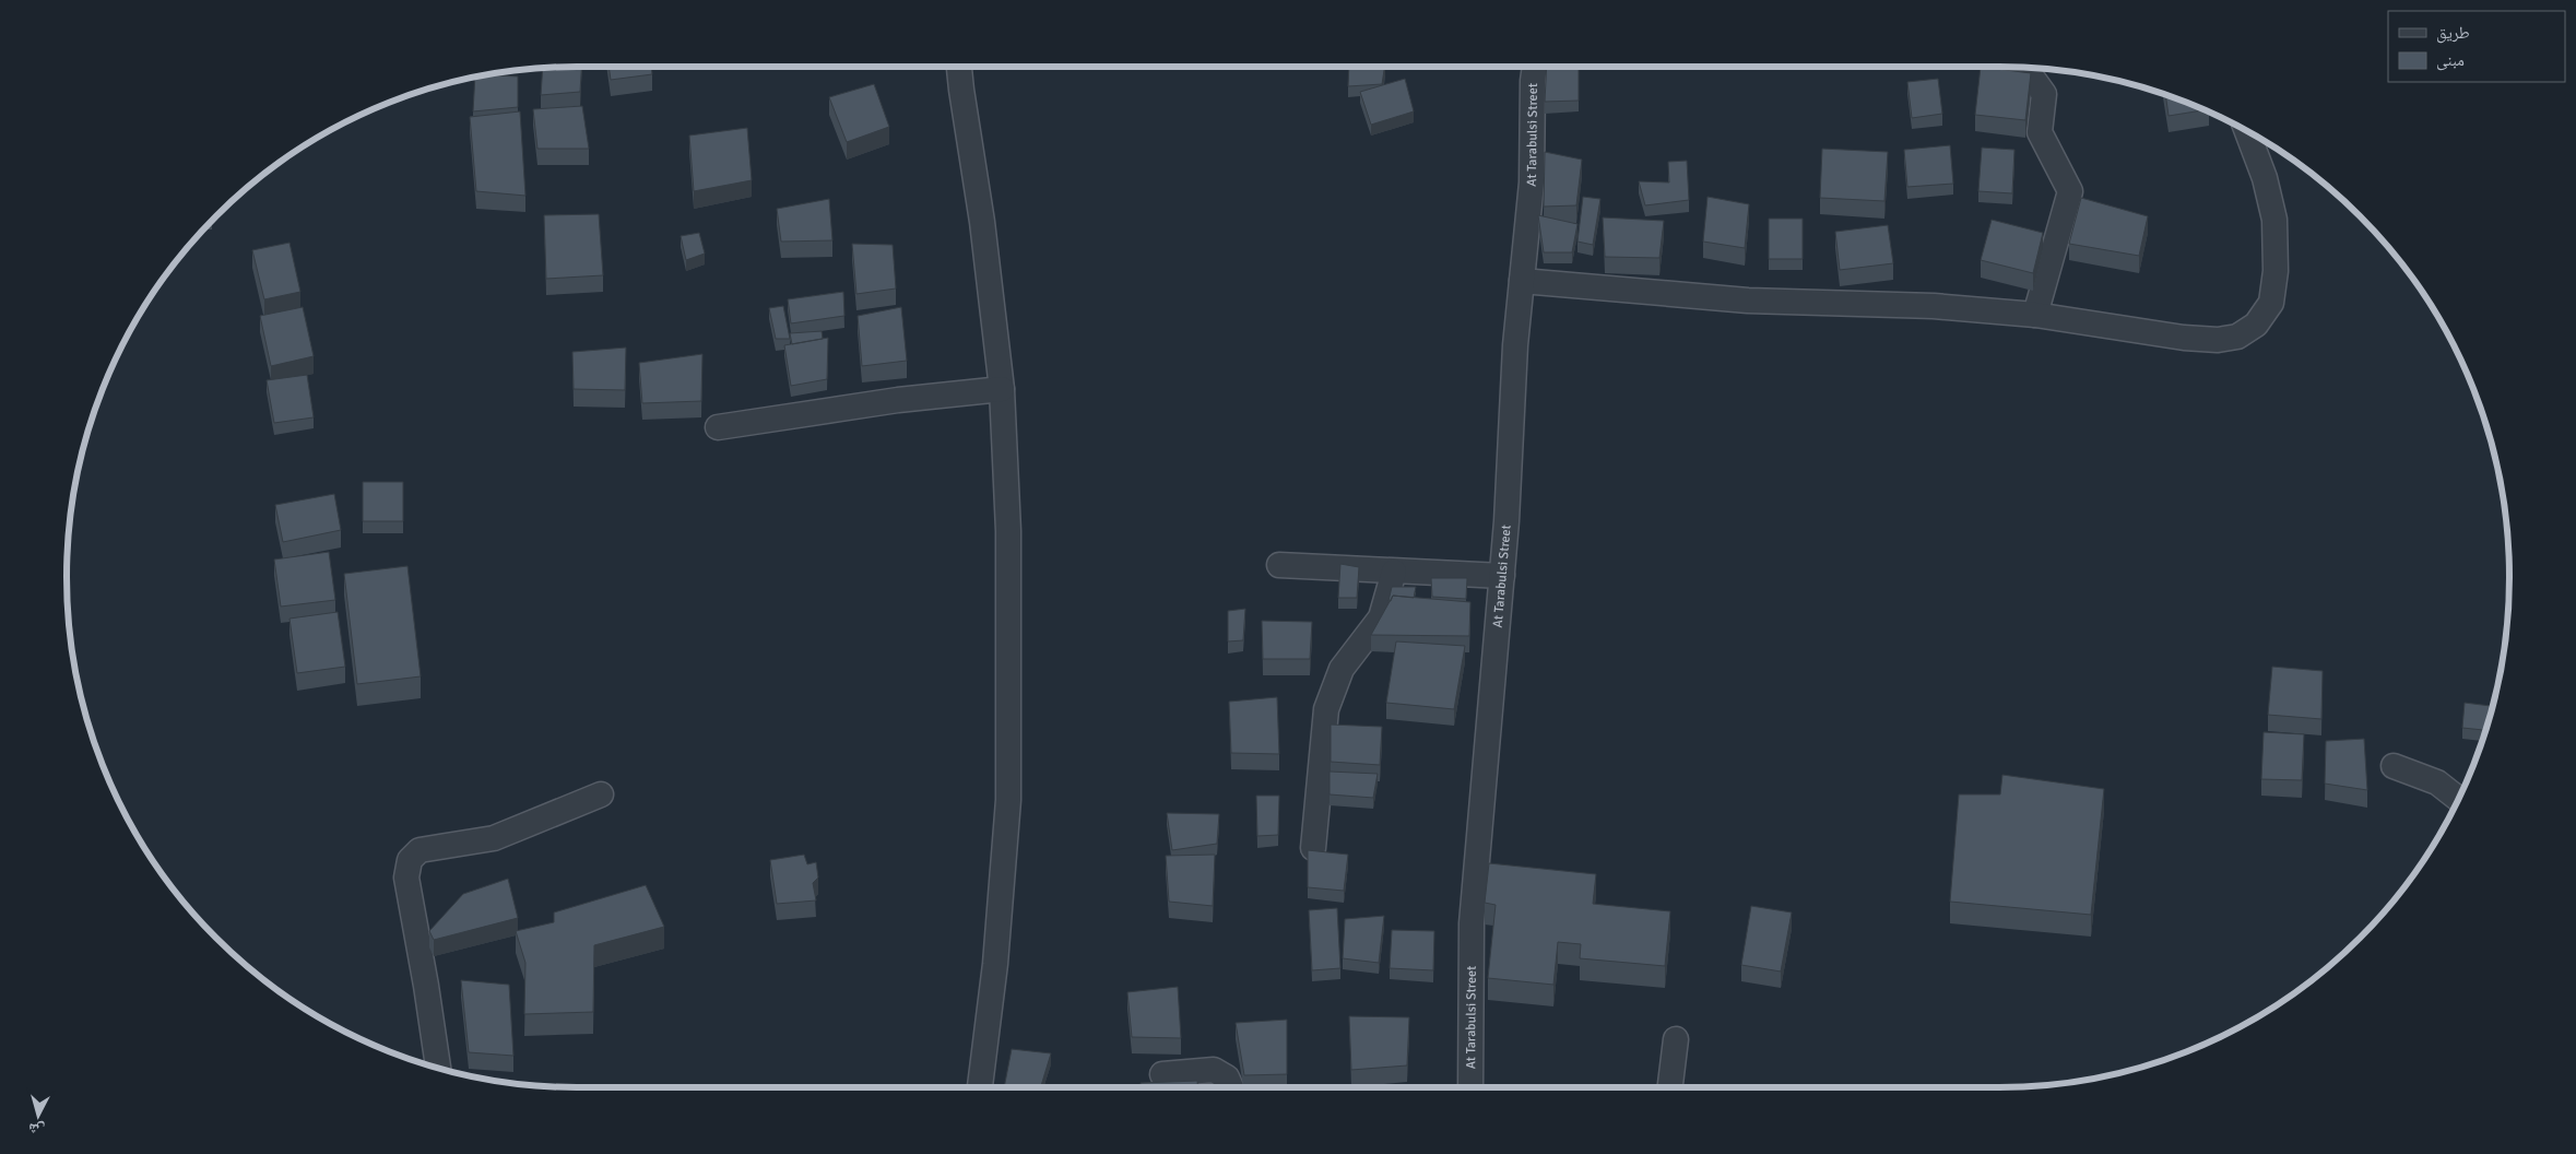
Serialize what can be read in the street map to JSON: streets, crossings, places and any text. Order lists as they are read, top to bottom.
{
  "streets": {
    "street": ["At Tarabulsi Street"]
  },
  "legend": ["طريق", "مبنى"],
  "north": "bottom"
}
